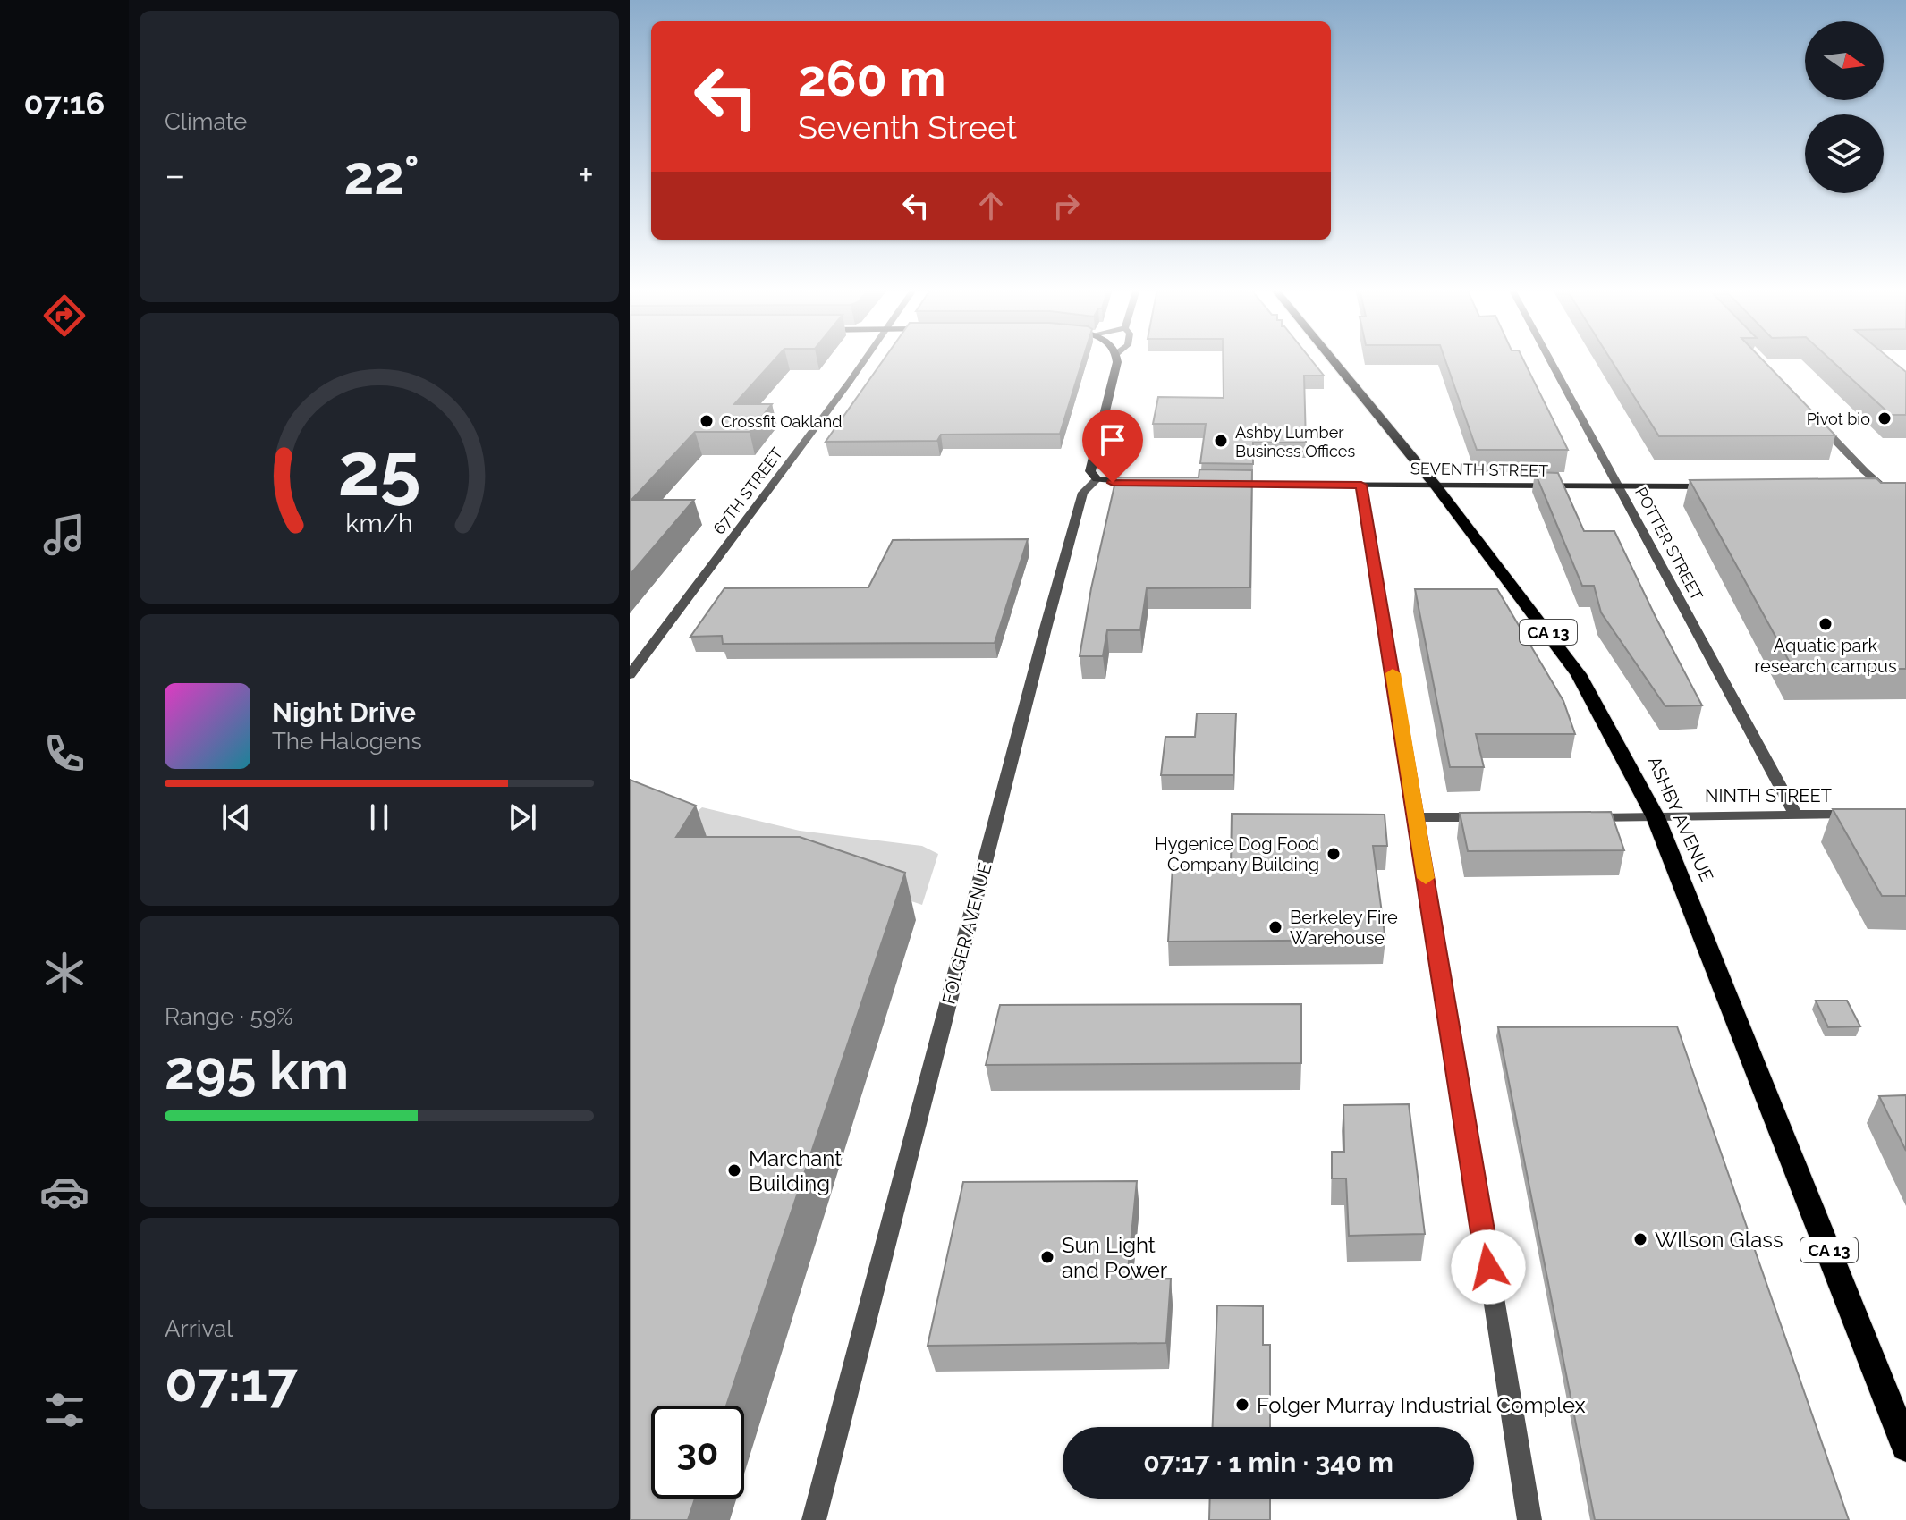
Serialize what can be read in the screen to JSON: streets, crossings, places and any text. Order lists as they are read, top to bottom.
{
  "streets": {
    "main road": ["CA 13", "ASHBY AVENUE"],
    "street": [
      "SEVENTH STREET",
      "67TH STREET",
      "POTTER STREET",
      "NINTH STREET",
      "FOLGER AVENUE"
    ]
  },
  "crossings": [
    ["SEVENTH STREET", "POTTER STREET"],
    ["SEVENTH STREET", "ASHBY AVENUE"],
    ["POTTER STREET", "NINTH STREET"],
    ["NINTH STREET", "ASHBY AVENUE"]
  ],
  "places": [
    "Pivot bio",
    "Crossfit Oakland",
    "Ashby Lumber Business Offices",
    "Aquatic park research campus",
    "Hygenice Dog Food Company Building",
    "Berkeley Fire Warehouse",
    "Marchant Building",
    "WIlson Glass",
    "Sun Light and Power",
    "Folger Murray Industrial Complex"
  ],
  "north": "right",
  "page": {
    "tabs": "07:16",
    "tile": [
      "Climate",
      ["Range · 59%", "295 km"],
      ["Arrival", "07:17"]
    ],
    "turn": ["260 m", "Seventh Street"],
    "heat": ["−", "22°", "+"],
    "song": ["Night Drive", "The Halogens"],
    "limit": "30",
    "trip": "07:17 · 1 min · 340 m",
    "gauge": ["25", "km/h"]
  }
}
